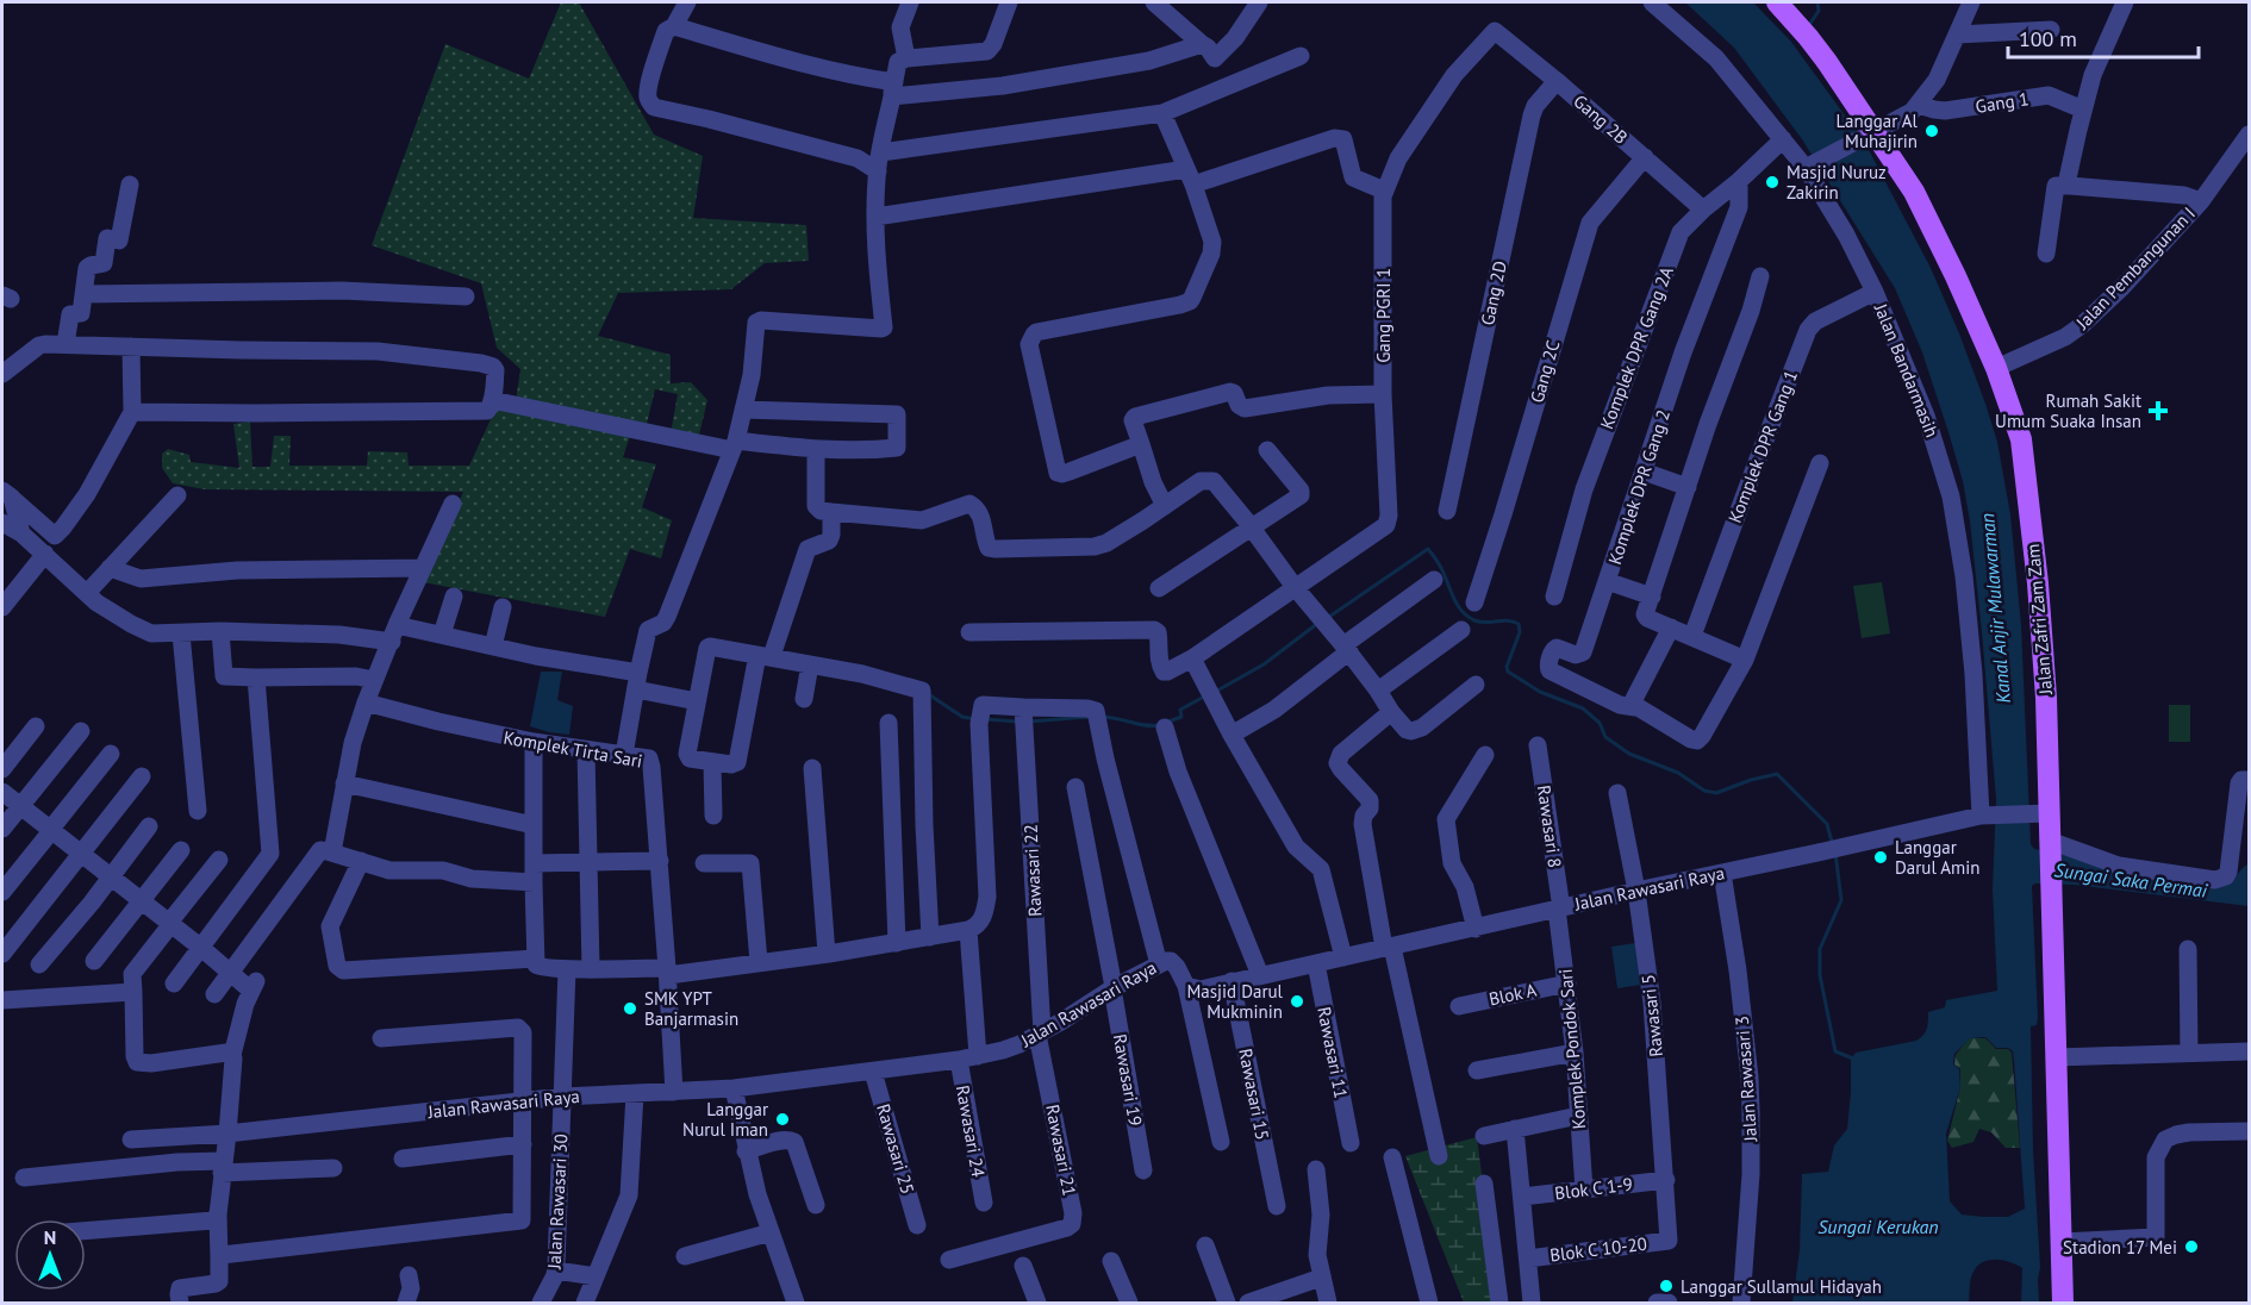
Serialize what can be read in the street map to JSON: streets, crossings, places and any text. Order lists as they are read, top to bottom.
{
  "streets": {
    "main road": ["Jalan Zafri Zam Zam"],
    "street": [
      "Gang 1",
      "Gang 2B",
      "Jalan Pembangunan I",
      "Gang 2D",
      "Gang PGRI 1",
      "Komplek DPR Gang 2A",
      "Jalan Bandarmasih",
      "Gang 2C",
      "Komplek DPR Gang 1",
      "Komplek DPR Gang 2",
      "Komplek Tirta Sari",
      "Rawasari 8",
      "Rawasari 22",
      "Jalan Rawasari Raya",
      "Blok A",
      "Rawasari 5",
      "Komplek Pondok Sari",
      "Rawasari 11",
      "Jalan Rawasari 3",
      "Rawasari 19",
      "Rawasari 15",
      "Rawasari 24",
      "Rawasari 25",
      "Rawasari 21",
      "Blok C 1-9",
      "Jalan Rawasari 30",
      "Blok C 10-20"
    ]
  },
  "crossings": [
    ["Gang 2B", "Gang 2D"],
    ["Gang 2B", "Gang PGRI 1"],
    ["Gang 2B", "Komplek DPR Gang 2A"],
    ["Gang 2B", "Gang 2C"],
    ["Jalan Pembangunan I", "Jalan Zafri Zam Zam"],
    ["Komplek DPR Gang 2A", "Jalan Bandarmasih"],
    ["Komplek DPR Gang 2A", "Komplek DPR Gang 2"],
    ["Jalan Bandarmasih", "Komplek DPR Gang 1"],
    ["Jalan Bandarmasih", "Jalan Rawasari Raya"],
    ["Jalan Zafri Zam Zam", "Jalan Rawasari Raya"],
    ["Komplek Tirta Sari", "Jalan Rawasari Raya"],
    ["Rawasari 8", "Jalan Rawasari Raya"],
    ["Rawasari 8", "Komplek Pondok Sari"],
    ["Rawasari 22", "Jalan Rawasari Raya"],
    ["Rawasari 22", "Rawasari 21"],
    ["Jalan Rawasari Raya", "Rawasari 5"],
    ["Jalan Rawasari Raya", "Komplek Pondok Sari"],
    ["Jalan Rawasari Raya", "Rawasari 11"],
    ["Jalan Rawasari Raya", "Jalan Rawasari 3"],
    ["Jalan Rawasari Raya", "Rawasari 19"],
    ["Jalan Rawasari Raya", "Rawasari 15"],
    ["Jalan Rawasari Raya", "Rawasari 24"],
    ["Jalan Rawasari Raya", "Rawasari 25"],
    ["Jalan Rawasari Raya", "Rawasari 21"],
    ["Jalan Rawasari Raya", "Jalan Rawasari 30"],
    ["Blok A", "Komplek Pondok Sari"],
    ["Rawasari 5", "Blok C 1-9"],
    ["Rawasari 5", "Blok C 10-20"],
    ["Komplek Pondok Sari", "Blok C 1-9"]
  ],
  "water": ["Kanal Anjir Mulawarman", "Sungai Saka Permai", "Sungai Kerukan"],
  "places": {
    "other": [
      "Langgar Al Muhajirin",
      "Masjid Nuruz Zakirin",
      "Langgar Darul Amin",
      "Masjid Darul Mukminin",
      "SMK YPT Banjarmasin",
      "Langgar Nurul Iman",
      "Stadion 17 Mei",
      "Langgar Sullamul Hidayah"
    ],
    "health": ["Rumah Sakit Umum Suaka Insan"]
  },
  "scale_bar": "100 m",
  "north": "top"
}
